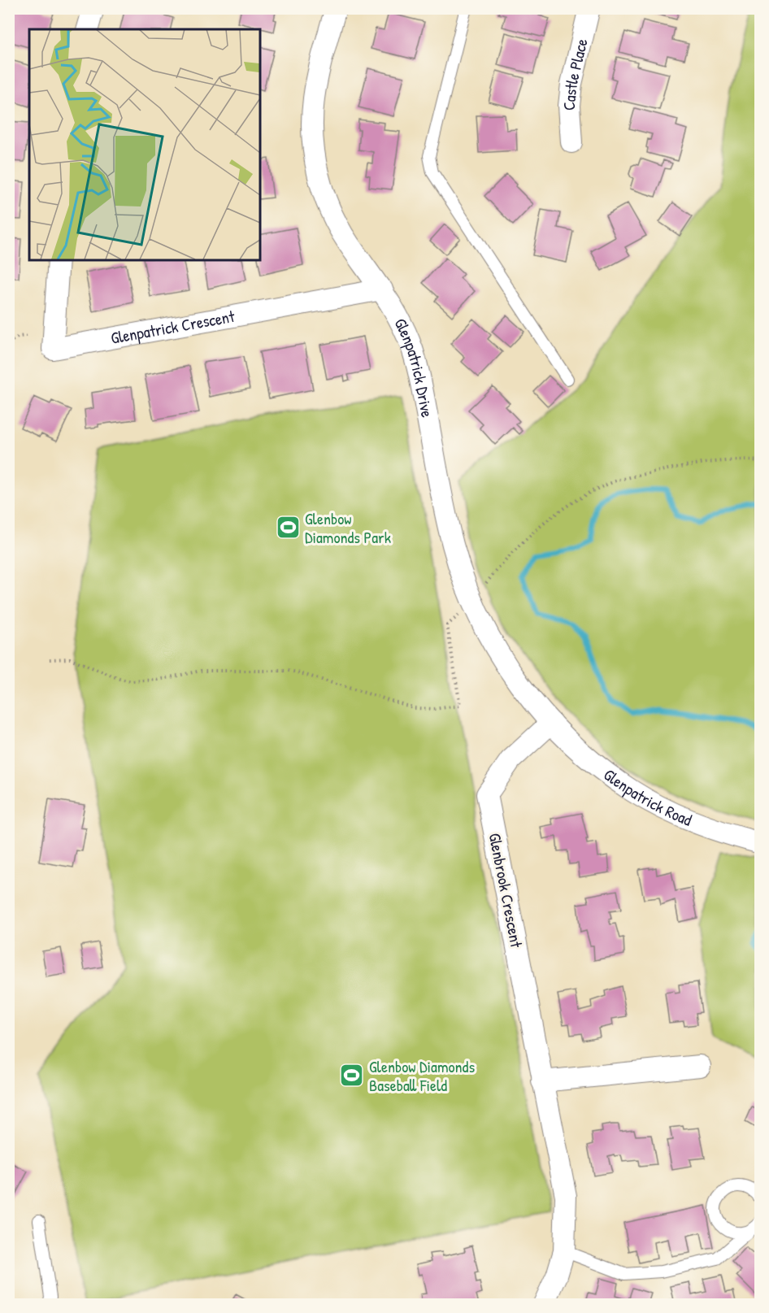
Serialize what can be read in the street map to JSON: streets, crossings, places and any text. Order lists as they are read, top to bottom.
{
  "streets": {
    "street": [
      "Castle Place",
      "Glenpatrick Crescent",
      "Glenpatrick Drive",
      "Glenpatrick Road",
      "Glenbrook Crescent"
    ]
  },
  "crossings": [
    ["Glenpatrick Crescent", "Glenpatrick Drive"],
    ["Glenpatrick Drive", "Glenpatrick Road"],
    ["Glenpatrick Drive", "Glenbrook Crescent"],
    ["Glenpatrick Road", "Glenbrook Crescent"]
  ],
  "places": {
    "sports": ["Glenbow Diamonds Park", "Glenbow Diamonds Baseball Field"]
  }
}
